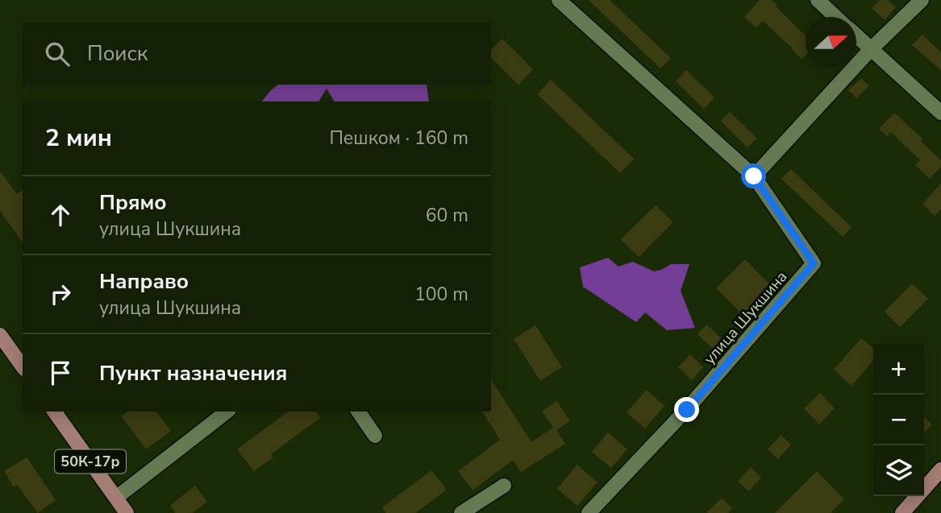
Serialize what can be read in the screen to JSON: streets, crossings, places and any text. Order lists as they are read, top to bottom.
{
  "streets": {
    "main road": ["50К-17р"],
    "street": ["улица Шукшина"]
  },
  "north": "right",
  "page": {
    "search": "Поиск",
    "heading": ["2 мин", "Пешком · 160 m"],
    "list": [
      ["Прямо", "улица Шукшина", "60 m"],
      ["Направо", "улица Шукшина", "100 m"],
      "Пункт назначения"
    ],
    "map_buttons": ["+", "−"]
  }
}
